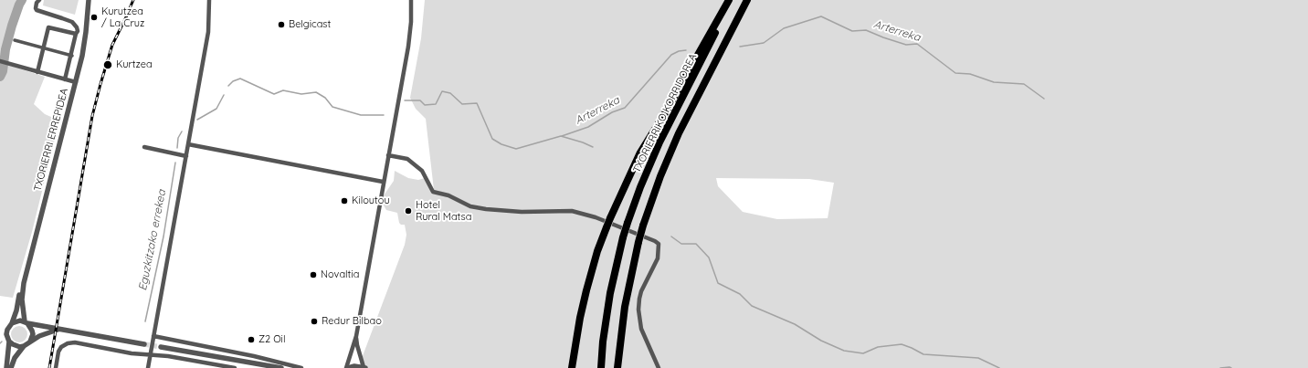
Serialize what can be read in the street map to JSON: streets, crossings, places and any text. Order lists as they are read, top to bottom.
{
  "streets": {
    "highway": ["TXORIERRIKO KORRIDOREA"],
    "street": ["TXORIERRI ERREPIDEA"]
  },
  "water": ["Arterreka", "Eguzkitzako errekea"],
  "places": [
    "Kurutzea / La Cruz",
    "Belgicast",
    "Kurtzea",
    "Kiloutou",
    "Hotel Rural Matsa",
    "Novaltia",
    "Redur Bilbao",
    "Z2 Oil"
  ]
}
